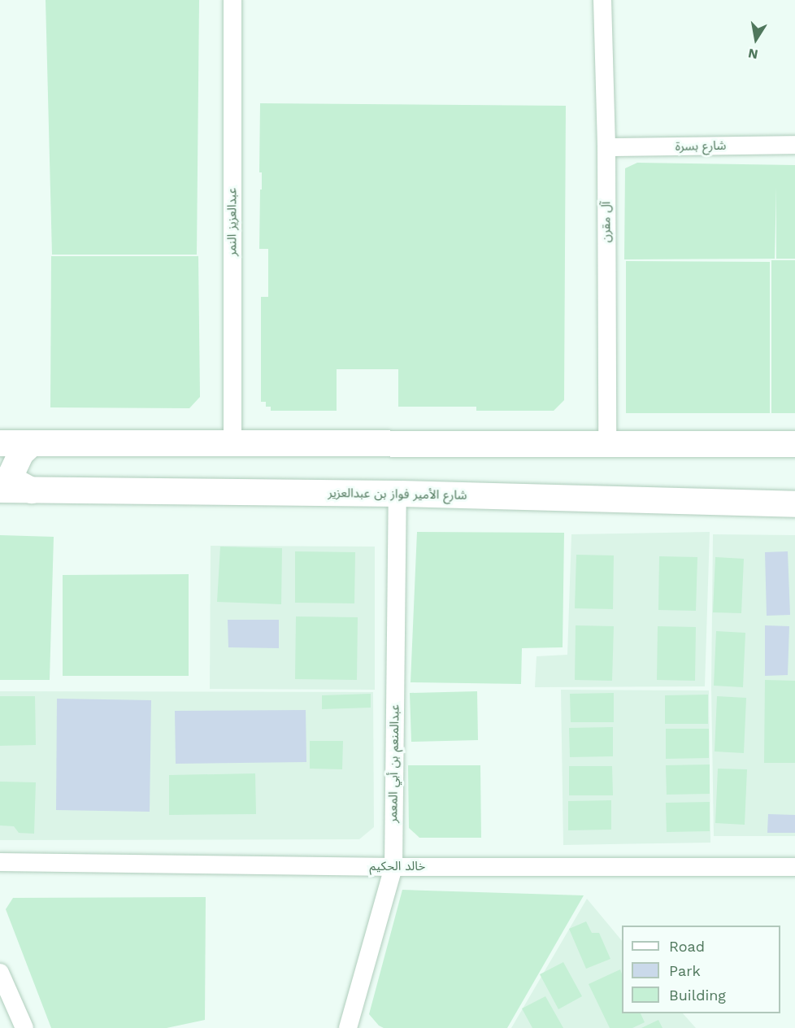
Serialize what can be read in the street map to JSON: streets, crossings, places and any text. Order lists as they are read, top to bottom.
{
  "streets": {
    "main road": ["شارع الأمير فواز بن عبدالعزير"],
    "street": [
      "شارع بسرة",
      "عبدالعزيز النمر",
      "آل مقرن",
      "عبدالمنعم بن أبي المعمر",
      "خالد الحكيم"
    ]
  },
  "crossings": [
    ["شارع بسرة", "آل مقرن"],
    ["شارع الأمير فواز بن عبدالعزير", "عبدالمنعم بن أبي المعمر"],
    ["عبدالمنعم بن أبي المعمر", "خالد الحكيم"]
  ],
  "legend": ["Road", "Park", "Building"],
  "north": "bottom"
}
